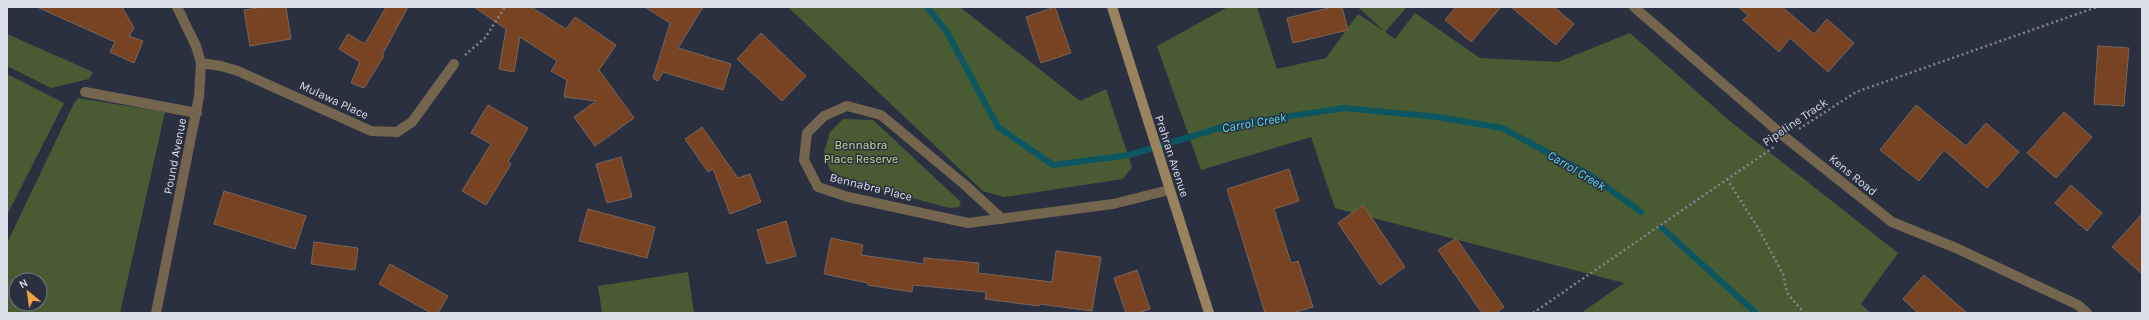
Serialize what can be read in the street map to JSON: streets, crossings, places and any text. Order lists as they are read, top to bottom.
{
  "streets": {
    "street": [
      "Mulawa Place",
      "Pound Avenue",
      "Prahran Avenue",
      "Kens Road",
      "Bennabra Place"
    ],
    "path": ["Pipeline Track"]
  },
  "crossings": [
    ["Mulawa Place", "Pound Avenue"],
    ["Pipeline Track", "Kens Road"],
    ["Prahran Avenue", "Bennabra Place"]
  ],
  "water": ["Carrol Creek"],
  "parks": ["Bennabra Place Reserve"],
  "north": "top left"
}
